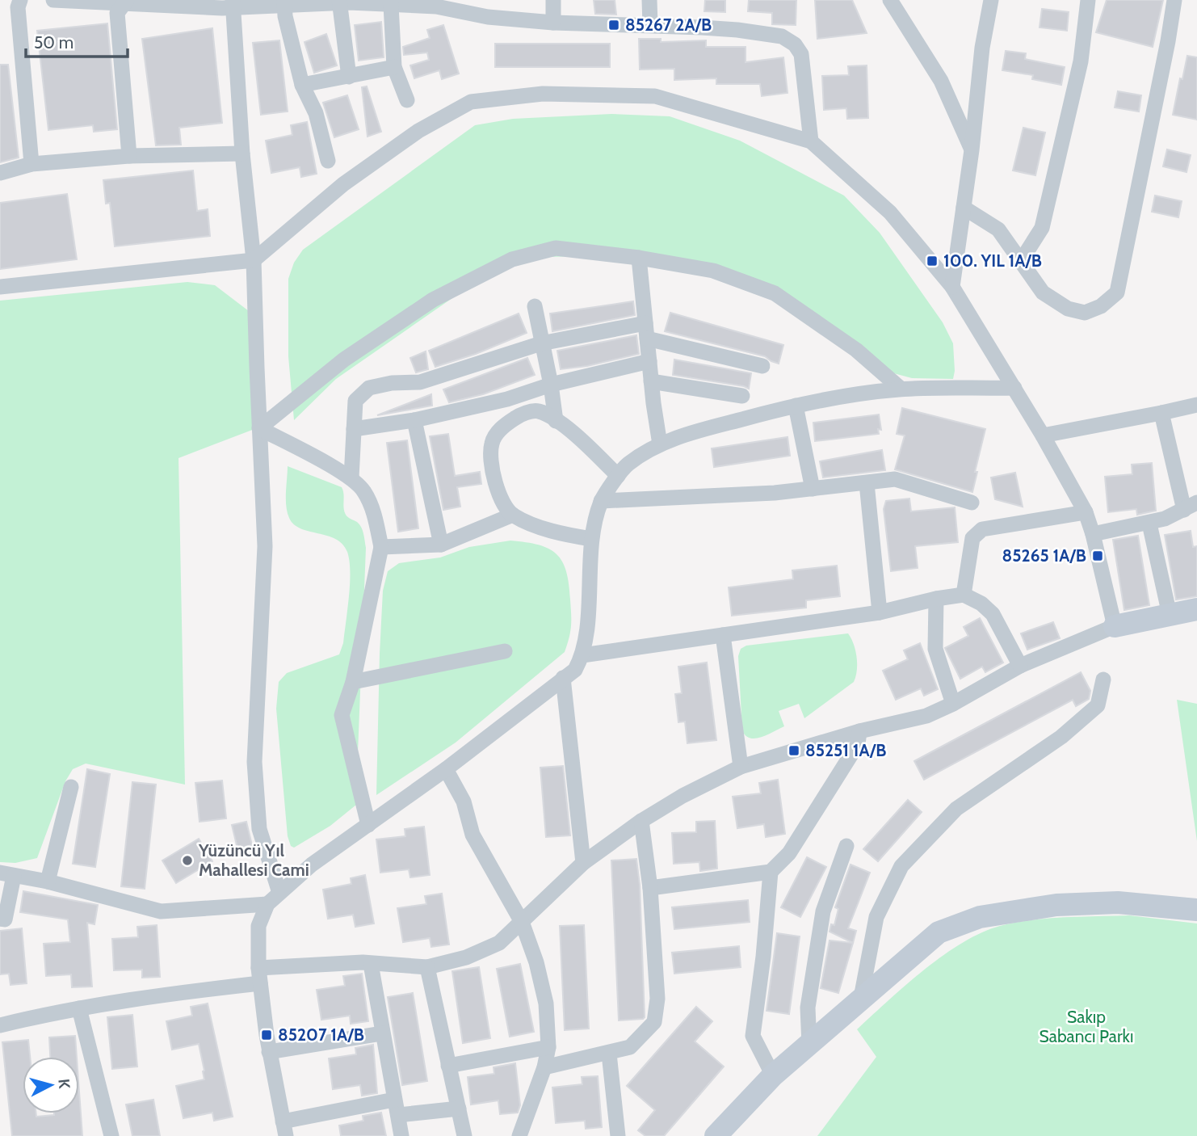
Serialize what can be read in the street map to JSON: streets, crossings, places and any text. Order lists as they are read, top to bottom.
{
  "parks": ["Sakıp Sabancı Parkı"],
  "places": {
    "transit": [
      "85267 2A/B",
      "100. YIL 1A/B",
      "85265 1A/B",
      "85251 1A/B",
      "85207 1A/B"
    ],
    "other": ["Yüzüncü Yıl Mahallesi Cami"]
  },
  "scale_bar": "50 m",
  "north": "right"
}
